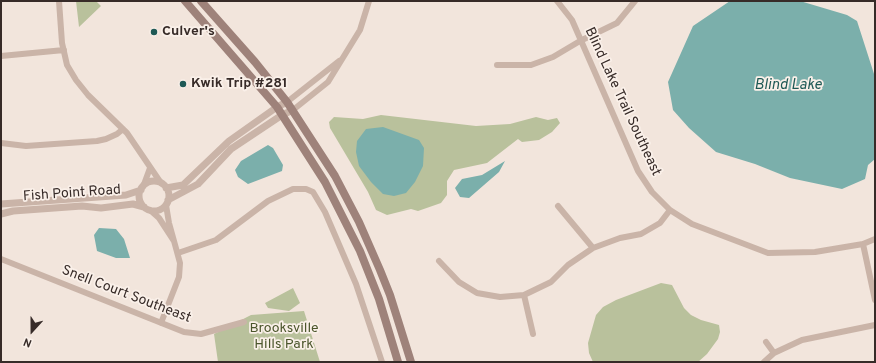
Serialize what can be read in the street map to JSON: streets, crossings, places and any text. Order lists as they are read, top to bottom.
{
  "streets": {
    "street": ["Blind Lake Trail Southeast", "Fish Point Road", "Snell Court Southeast"]
  },
  "water": ["Blind Lake"],
  "parks": ["Brooksville Hills Park"],
  "places": ["Culver's", "Kwik Trip #281"],
  "north": "bottom"
}
